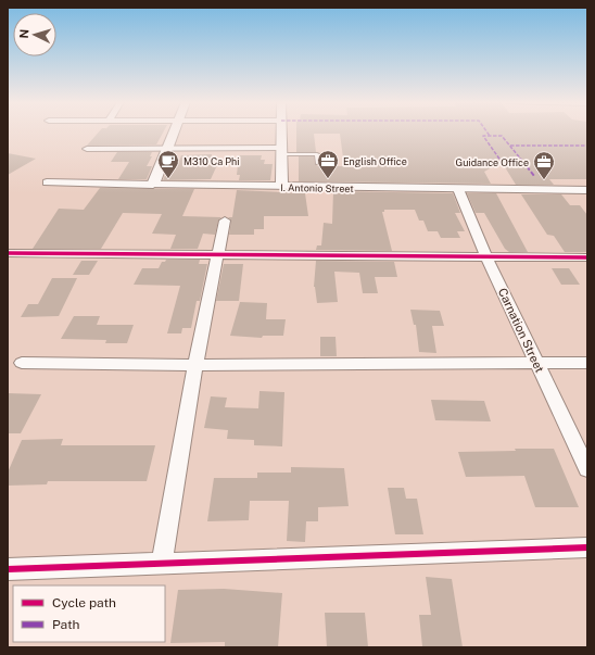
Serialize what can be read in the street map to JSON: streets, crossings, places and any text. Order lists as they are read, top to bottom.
{
  "streets": {
    "street": ["I. Antonio Street", "Carnation Street"]
  },
  "crossings": [
    ["I. Antonio Street", "Carnation Street"]
  ],
  "places": {
    "cafe": ["M310 Ca Phi"],
    "office": ["English Office", "Guidance Office"]
  },
  "legend": ["Cycle path", "Path"],
  "north": "left"
}
